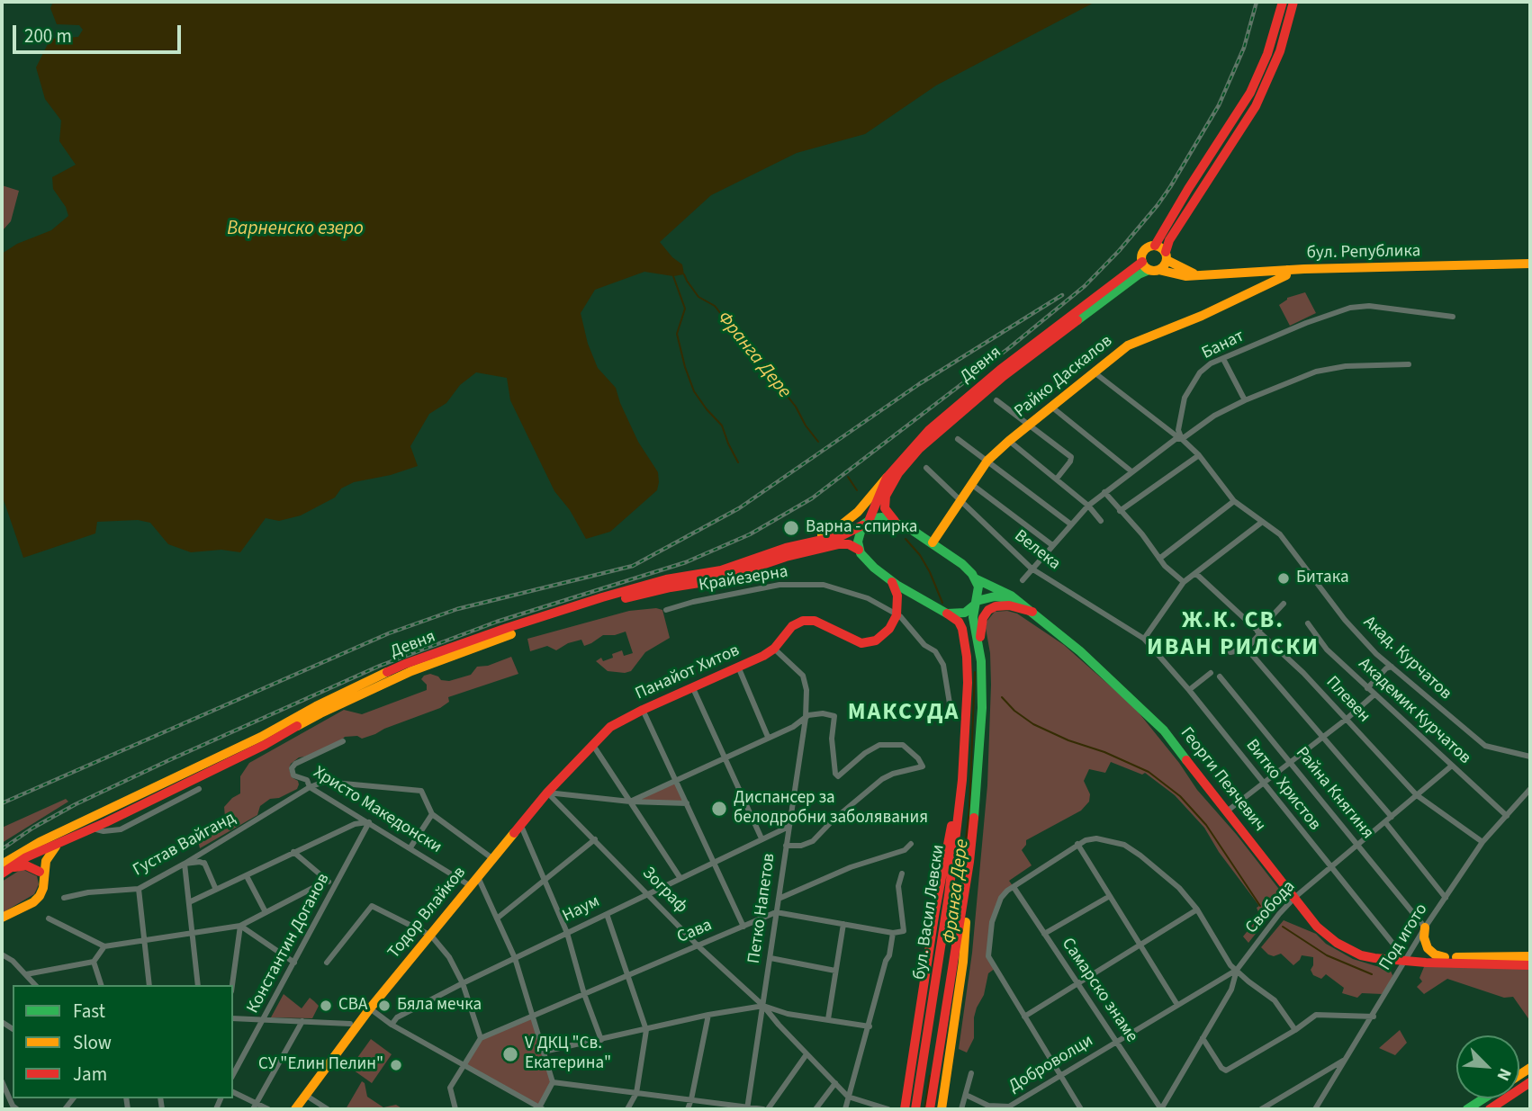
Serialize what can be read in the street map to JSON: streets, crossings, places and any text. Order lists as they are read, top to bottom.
{
  "streets": {
    "main road": [
      "бул. Република",
      "Девня",
      "Райко Даскалов",
      "Панайот Хитов",
      "Георги Пеячевич",
      "бул. Васил Левски",
      "Тодор Влайков"
    ],
    "street": [
      "Банат",
      "Велека",
      "Кpaйeзepнa",
      "Акад. Курчатов",
      "Плевен",
      "Академик Курчатов",
      "Витко Христов",
      "Райна Княгиня",
      "Христо Македонски",
      "Густав Вайганд",
      "Зограф",
      "Свобода",
      "Петко Напетов",
      "Наум",
      "Сава",
      "Под игото",
      "Константин Доганов",
      "Самарско знаме",
      "Доброволци"
    ]
  },
  "crossings": [
    ["бул. Република", "Девня"],
    ["бул. Република", "Райко Даскалов"],
    ["Банат", "Акад. Курчатов"],
    ["Девня", "Георги Пеячевич"],
    ["Райко Даскалов", "Велека"],
    ["Райко Даскалов", "Акад. Курчатов"],
    ["Райко Даскалов", "Георги Пеячевич"],
    ["Велека", "Витко Христов"],
    ["Кpaйeзepнa", "Панайот Хитов"],
    ["Панайот Хитов", "Петко Напетов"],
    ["Панайот Хитов", "Тодор Влайков"],
    ["Плевен", "Свобода"],
    ["Плевен", "Под игото"],
    ["Академик Курчатов", "Свобода"],
    ["Академик Курчатов", "Под игото"],
    ["Георги Пеячевич", "Свобода"],
    ["Георги Пеячевич", "бул. Васил Левски"],
    ["Георги Пеячевич", "Под игото"],
    ["Витко Христов", "Свобода"],
    ["Райна Княгиня", "Свобода"],
    ["Райна Княгиня", "Под игото"],
    ["Христо Македонски", "Густав Вайганд"],
    ["Христо Македонски", "Тодор Влайков"],
    ["Христо Македонски", "Константин Доганов"],
    ["Зограф", "Петко Напетов"],
    ["Зограф", "Наум"],
    ["Зограф", "Тодор Влайков"],
    ["Зограф", "Сава"],
    ["Свобода", "Самарско знаме"],
    ["Свобода", "Доброволци"],
    ["Петко Напетов", "Наум"],
    ["Петко Напетов", "Сава"],
    ["Самарско знаме", "Доброволци"]
  ],
  "districts": ["Ж.К. СВ. ИВАН РИЛСКИ", "МАКСУДА"],
  "water": ["Варненско езеро", "Франга Дере"],
  "places": [
    "Варна - спирка",
    "Битака",
    "Диспансер за белодробни заболявания",
    "CBA",
    "Бяла мечка",
    "V ДКЦ \"Св. Екатерина\"",
    "СУ \"Елин Пелин\""
  ],
  "legend": ["Fast", "Slow", "Jam"],
  "scale_bar": "200 m",
  "north": "bottom right"
}
